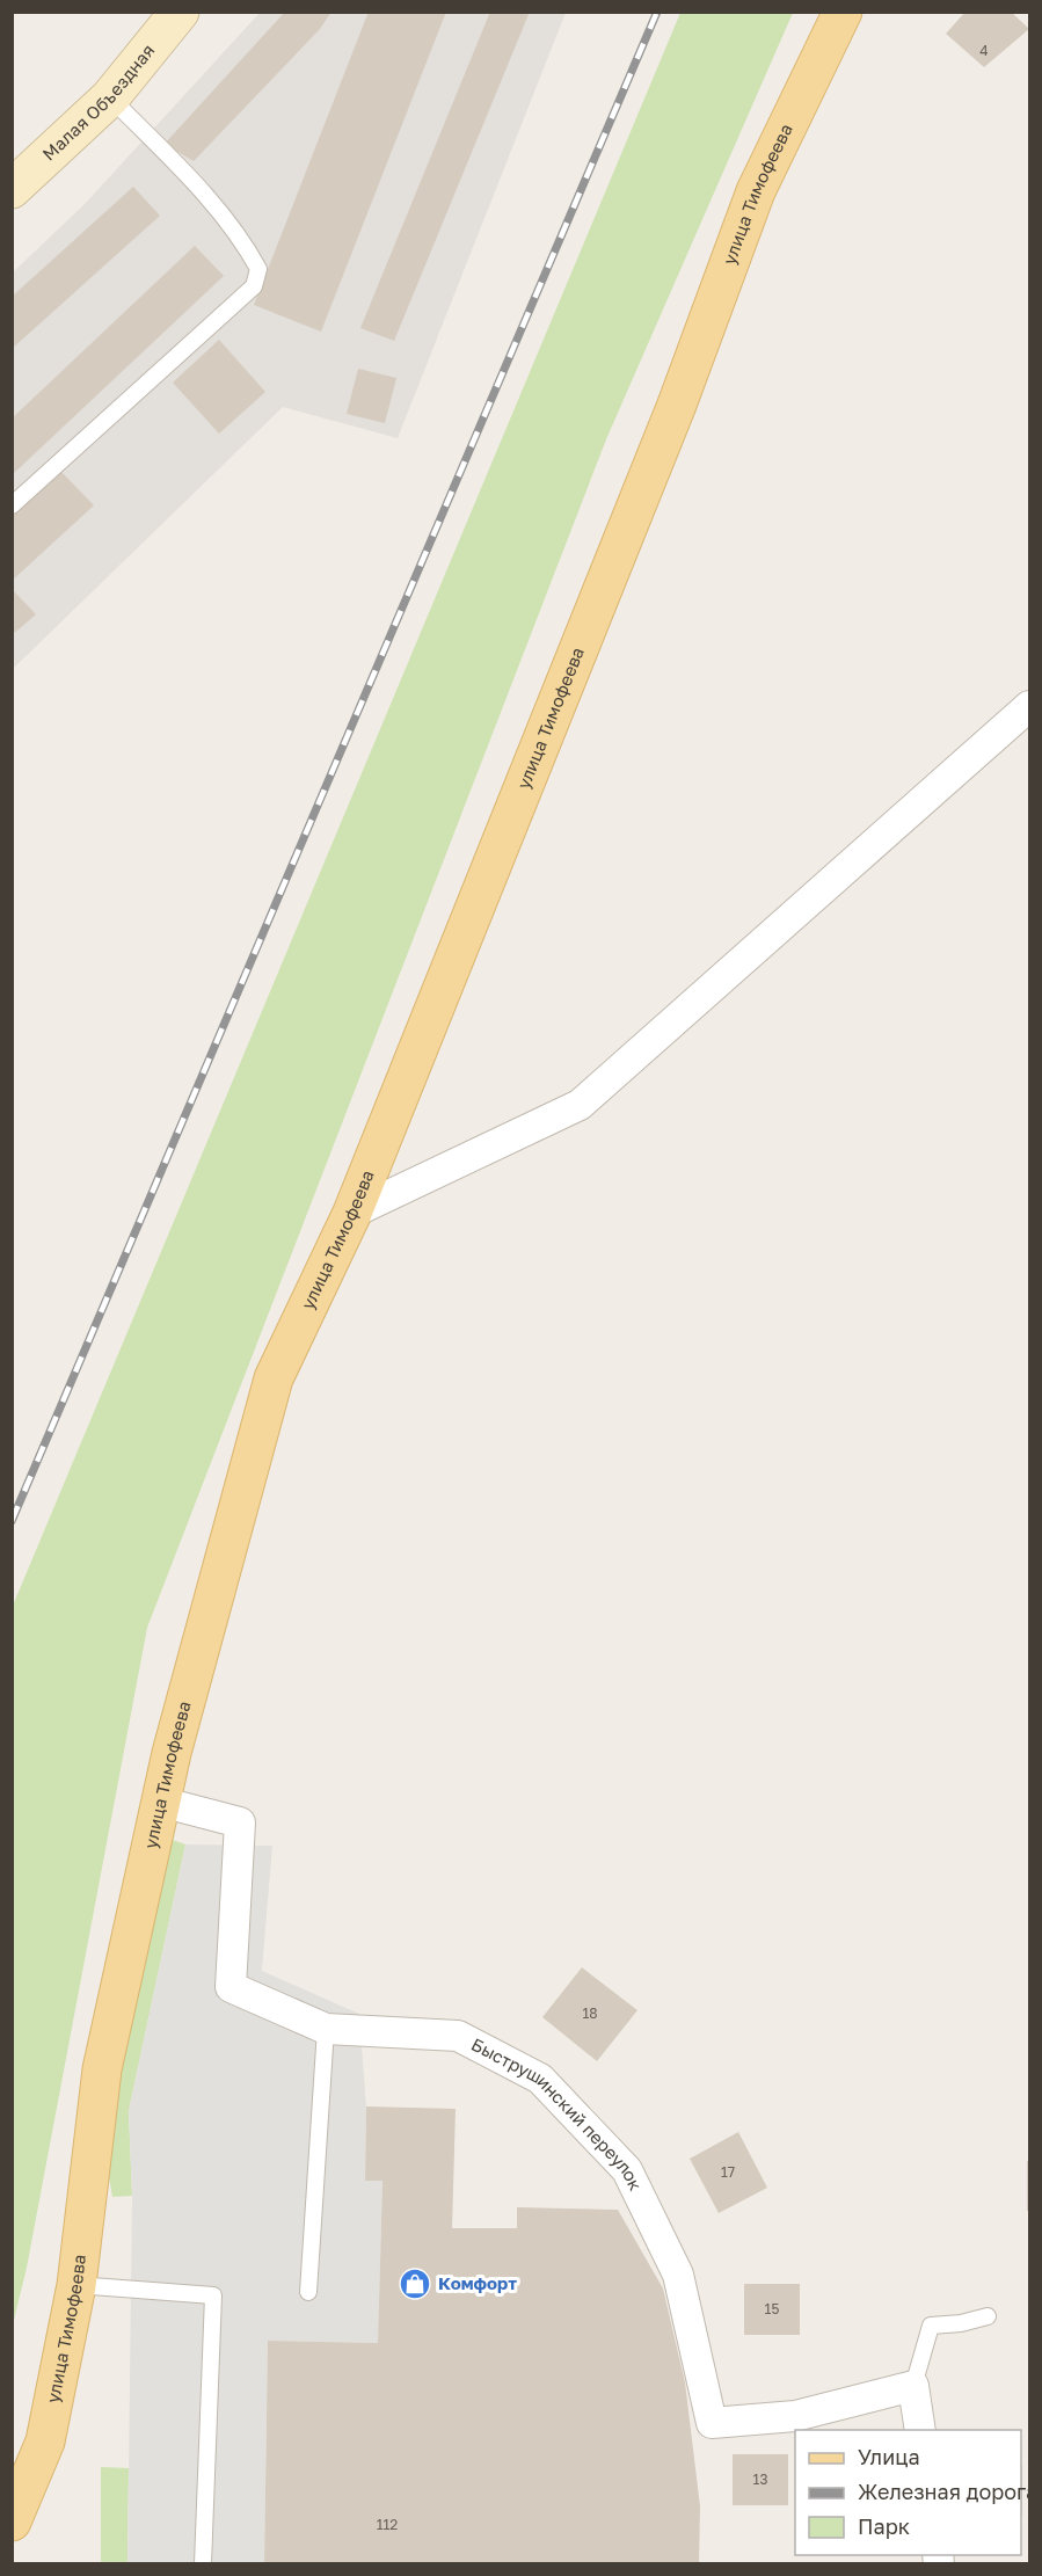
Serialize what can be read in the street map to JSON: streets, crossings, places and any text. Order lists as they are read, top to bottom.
{
  "streets": {
    "main road": ["Малая Объездная", "улица Тимофеева"],
    "street": ["Быструшинский переулок"]
  },
  "crossings": [
    ["улица Тимофеева", "Быструшинский переулок"]
  ],
  "places": {
    "shop": ["Комфорт"]
  },
  "house_numbers": [
    "4",
    "18",
    "17",
    "15",
    "13",
    "112"
  ],
  "legend": ["Улица", "Железная дорога", "Парк"]
}
